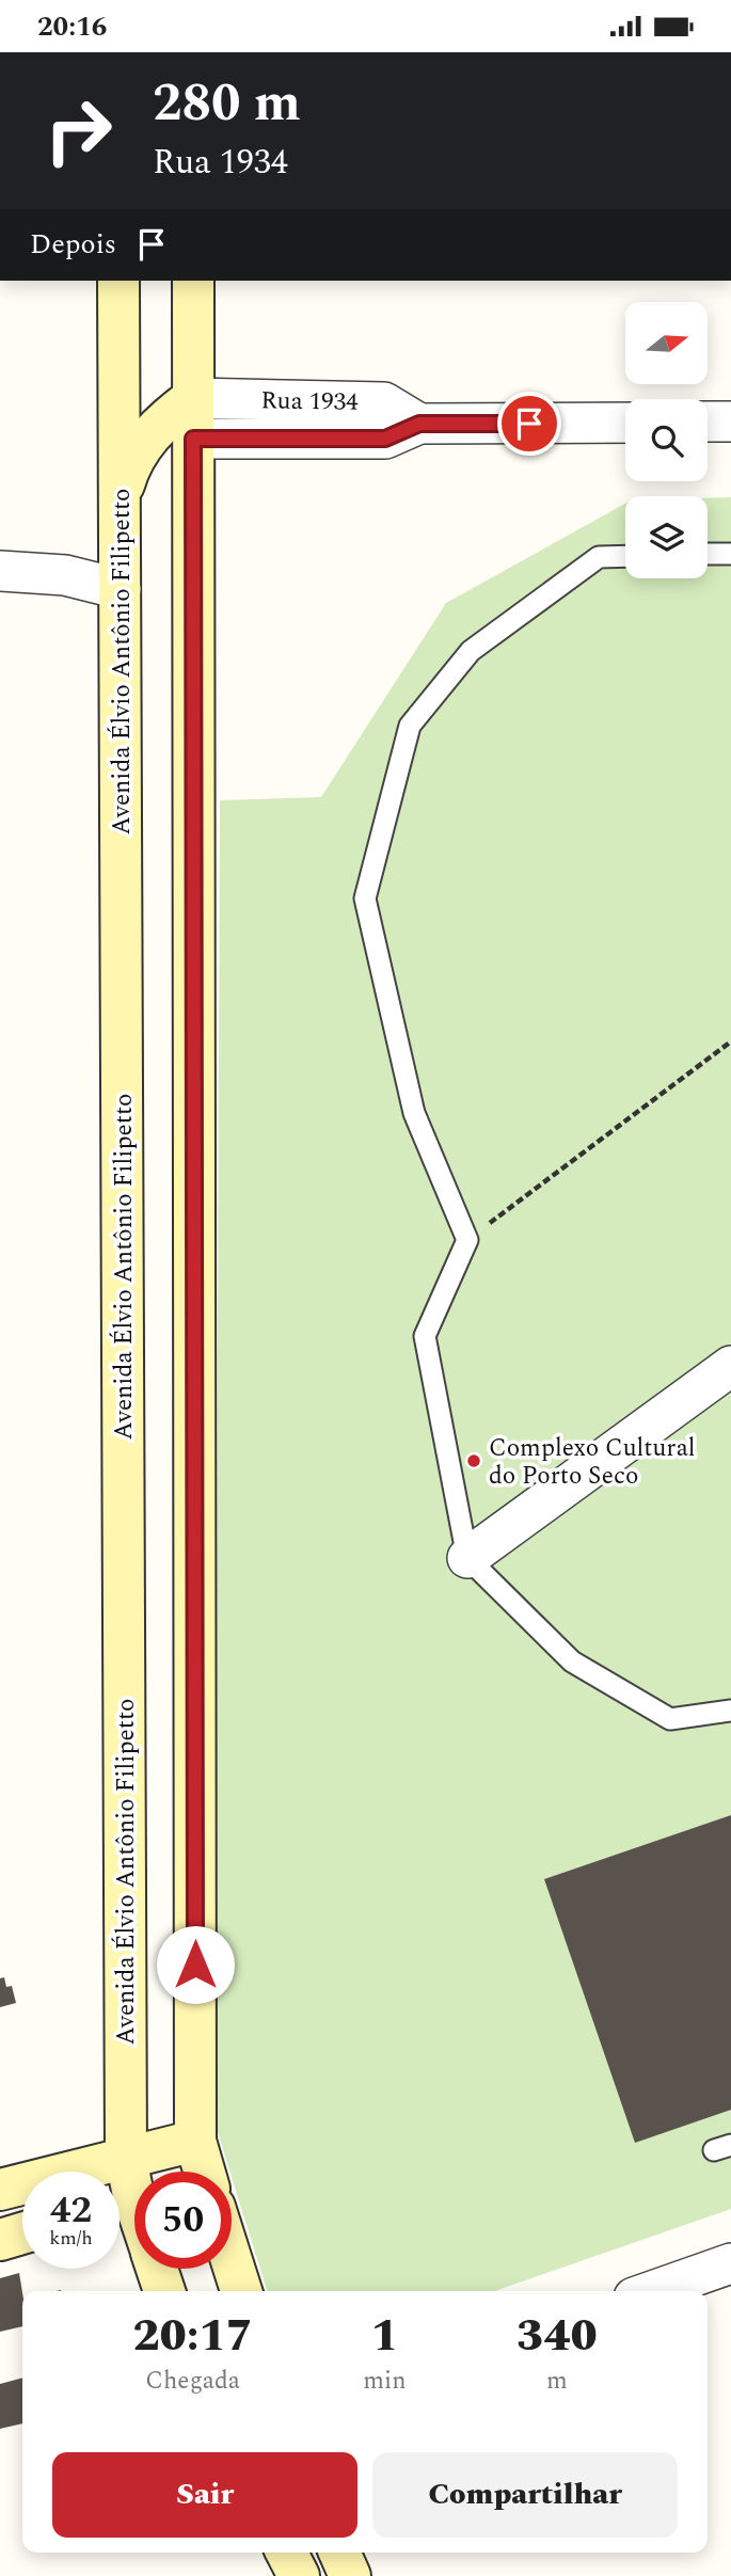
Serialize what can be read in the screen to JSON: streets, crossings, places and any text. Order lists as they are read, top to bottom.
{
  "streets": {
    "main road": ["Avenida Élvio Antônio Filipetto"],
    "street": ["Rua 1934"]
  },
  "places": ["Complexo Cultural do Porto Seco"],
  "north": "right",
  "page": {
    "status": "20:16",
    "turn": ["280 m", "Rua 1934"],
    "then": "Depois",
    "speed": "42 km/h",
    "limit": "50",
    "eta": [
      "20:17",
      "Chegada",
      "1",
      "min",
      "340",
      "m"
    ],
    "buttons": ["Sair", "Compartilhar"]
  }
}
